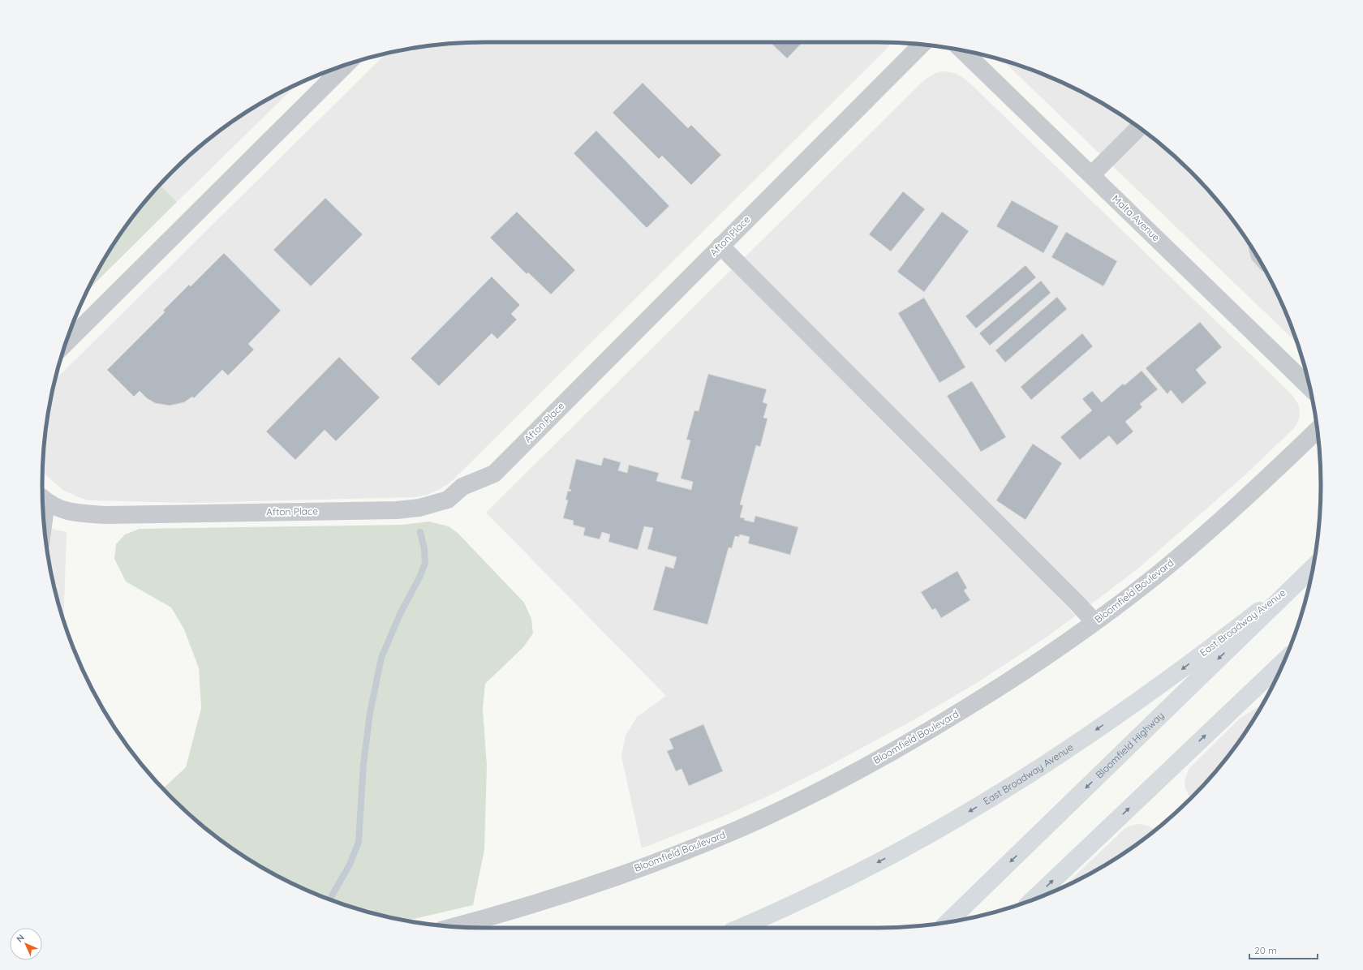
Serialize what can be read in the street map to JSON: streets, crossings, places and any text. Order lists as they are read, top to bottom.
{
  "streets": {
    "main road": ["East Broadway Avenue", "Bloomfield Highway"],
    "street": ["Malta Avenue", "Afton Place", "Bloomfield Boulevard"]
  },
  "crossings": [
    ["East Broadway Avenue", "Bloomfield Highway"]
  ],
  "scale_bar": "20 m",
  "north": "top left"
}
